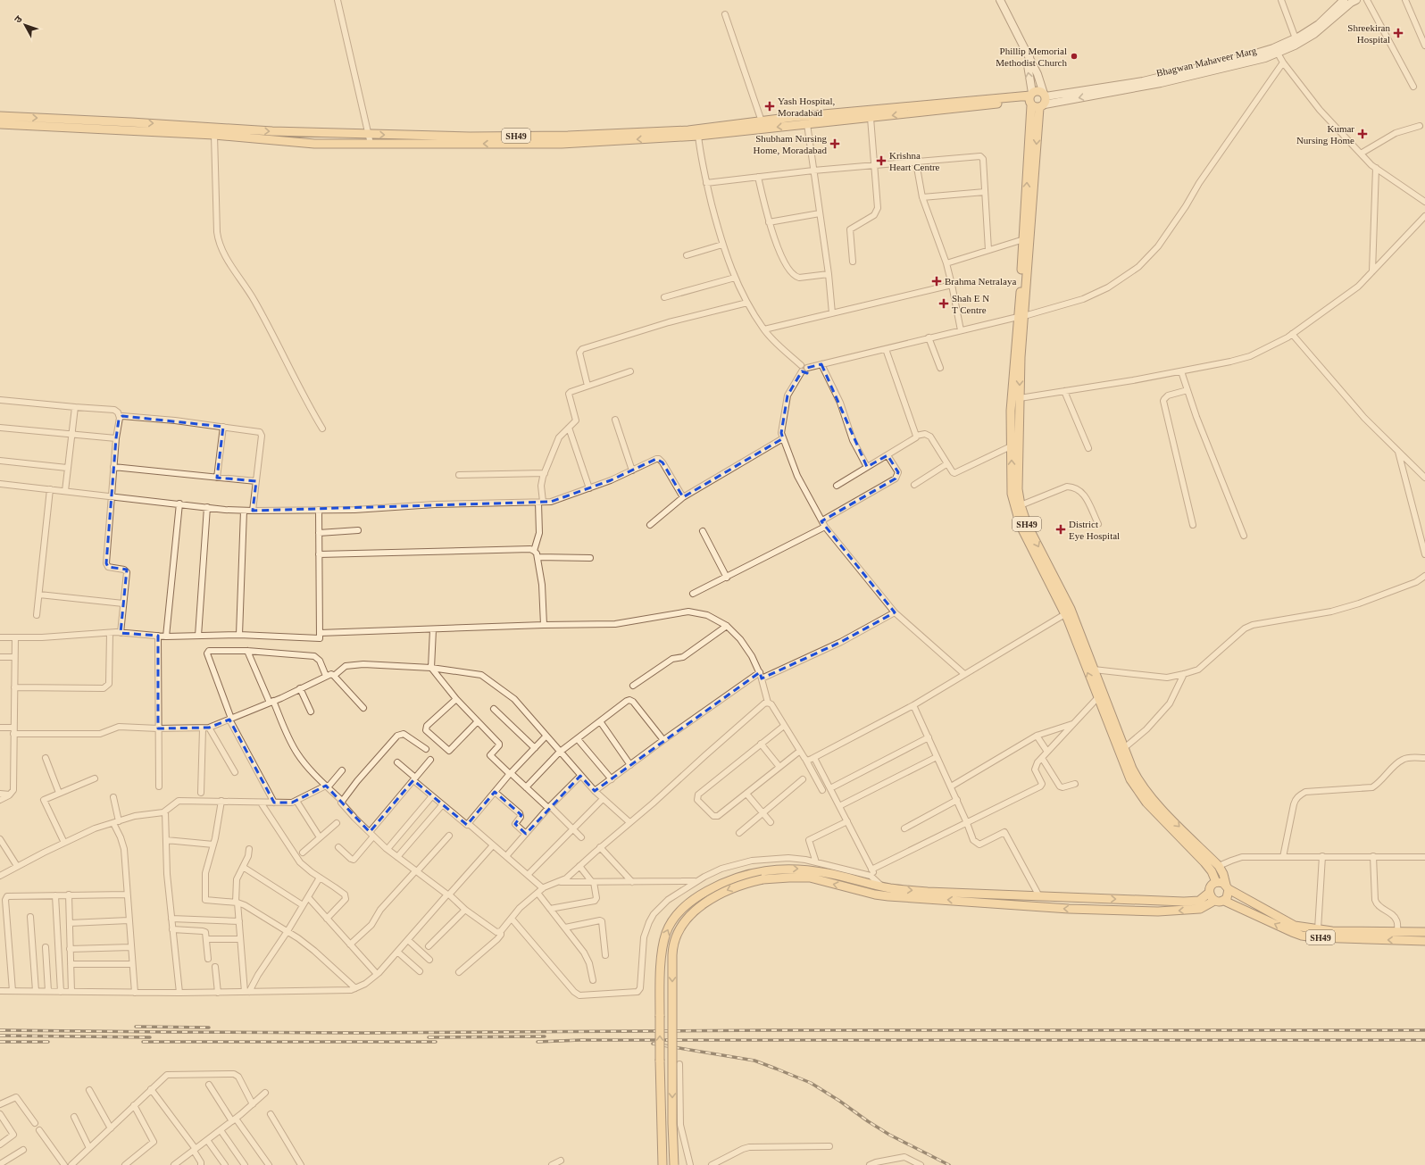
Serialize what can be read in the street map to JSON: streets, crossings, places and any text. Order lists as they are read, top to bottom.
{
  "streets": {
    "main road": ["SH49"],
    "street": ["Bhagwan Mahaveer Marg"]
  },
  "crossings": [
    ["Bhagwan Mahaveer Marg", "SH49"]
  ],
  "places": {
    "health": [
      "Shreekiran Hospital",
      "Yash Hospital, Moradabad",
      "Kumar Nursing Home",
      "Shubham Nursing Home, Moradabad",
      "Krishna Heart Centre",
      "Brahma Netralaya",
      "Shah E N T Centre",
      "District Eye Hospital"
    ],
    "other": ["Phillip Memorial Methodist Church"]
  },
  "north": "top left"
}
